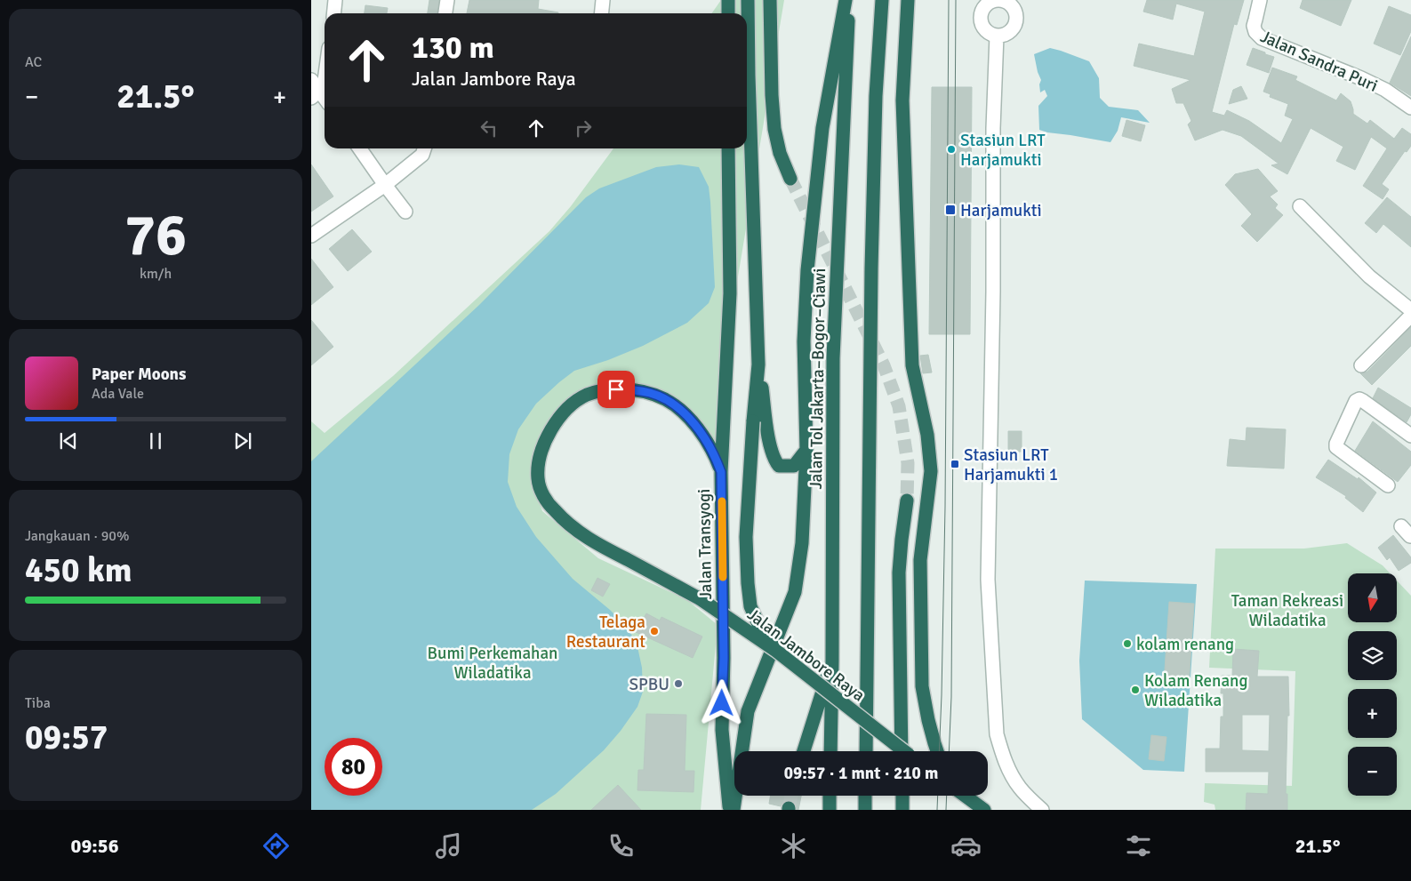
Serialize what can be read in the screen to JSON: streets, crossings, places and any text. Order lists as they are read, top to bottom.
{
  "streets": {
    "highway": ["Jalan Tol Jakarta–Bogor–Ciawi", "Jalan Transyogi", "Jalan Jambore Raya"],
    "street": ["Jalan Sandra Puri"]
  },
  "crossings": [
    ["Jalan Transyogi", "Jalan Jambore Raya"]
  ],
  "parks": ["Taman Rekreasi Wiladatika", "Bumi Perkemahan Wiladatika"],
  "places": {
    "other": [
      "Stasiun LRT Harjamukti",
      "Telaga Restaurant",
      "kolam renang",
      "SPBU",
      "Kolam Renang Wiladatika"
    ],
    "transit": ["Harjamukti", "Stasiun LRT Harjamukti 1"]
  },
  "north": "bottom",
  "page": {
    "tile": [
      "AC",
      ["76", "km/h"],
      ["Jangkauan · 90%", "450 km"],
      ["Tiba", "09:57"]
    ],
    "turn": ["130 m", "Jalan Jambore Raya"],
    "heat": ["−", "21.5°", "+"],
    "song": ["Paper Moons", "Ada Vale"],
    "map_buttons": ["+", "−"],
    "limit": "80",
    "trip": "09:57 · 1 mnt · 210 m",
    "tabs": ["09:56", "21.5°"]
  }
}
